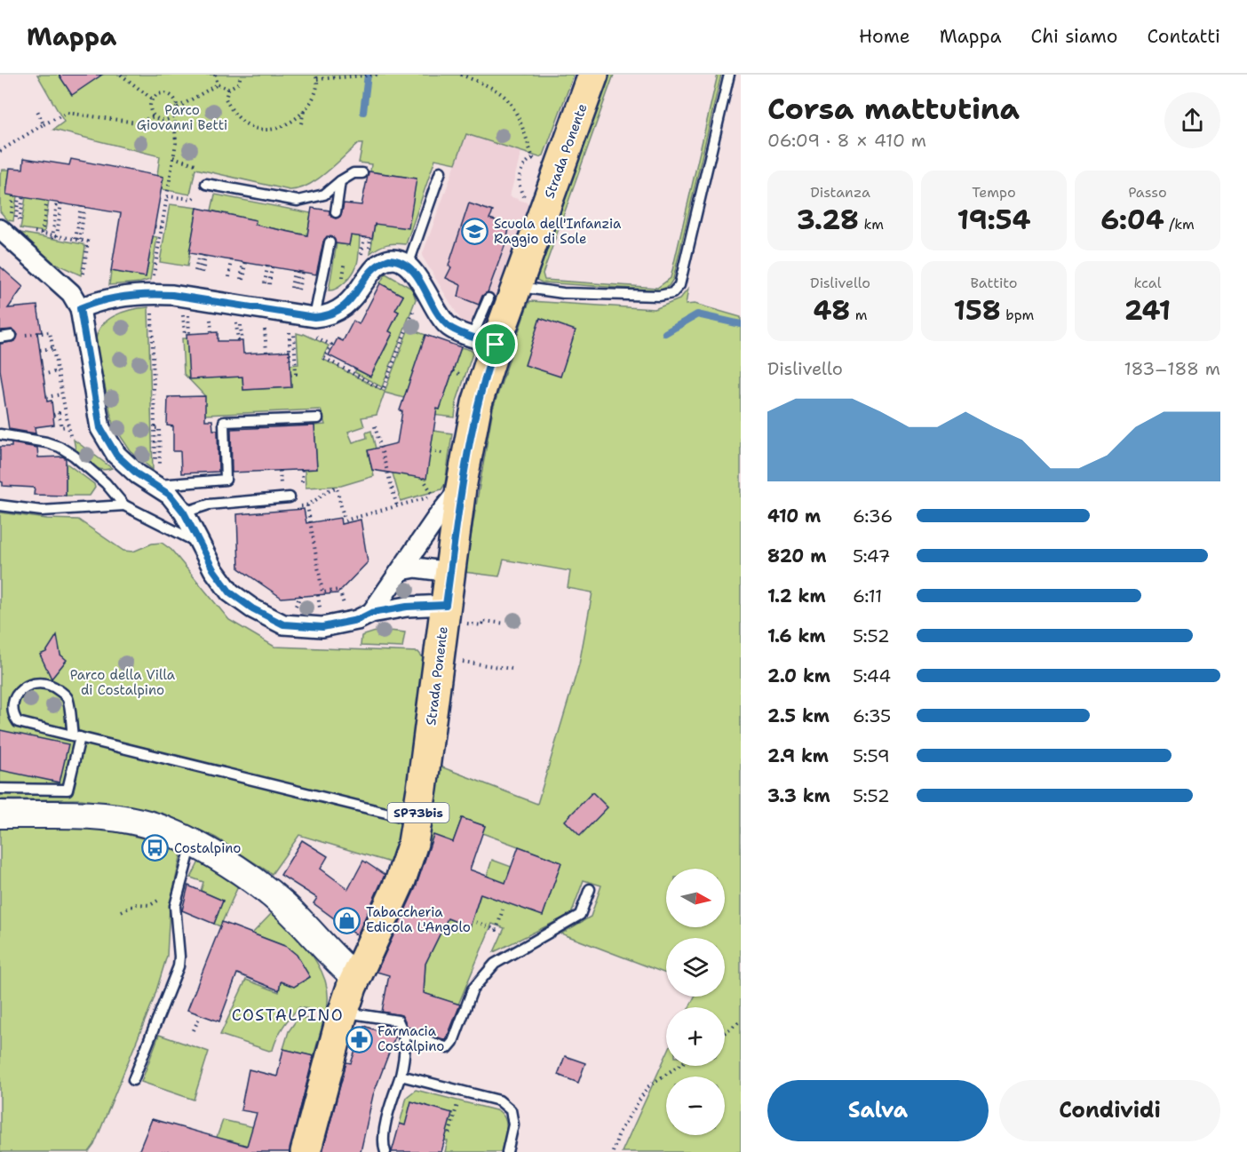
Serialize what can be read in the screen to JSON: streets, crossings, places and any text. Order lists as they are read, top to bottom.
{
  "streets": {
    "main road": ["Strada Ponente", "SP73bis"]
  },
  "districts": ["COSTALPINO"],
  "parks": ["Parco Giovanni Betti", "Parco della Villa di Costalpino"],
  "places": {
    "school or university": ["Scuola dell'Infanzia Raggio di Sole"],
    "bus stop": ["Costalpino"],
    "shop": ["Tabaccheria Edicola L'Angolo"],
    "pharmacy": ["Farmacia Costalpino"]
  },
  "north": "right",
  "page": {
    "header": "Mappa",
    "nav": [
      "Home",
      "Mappa",
      "Chi siamo",
      "Contatti"
    ],
    "heading": ["Corsa mattutina", "06:09 · 8 × 410 m"],
    "stats": [
      ["Distanza", "3.28 km"],
      ["Tempo", "19:54"],
      ["Passo", "6:04 /km"],
      ["Dislivello", "48 m"],
      ["Battito", "158 bpm"],
      ["kcal", "241"]
    ],
    "chart": ["Dislivello", "183–188 m"],
    "list": [
      {
        "name": "410 m",
        "note": "6:36"
      },
      {
        "name": "820 m",
        "note": "5:47"
      },
      {
        "name": "1.2 km",
        "note": "6:11"
      },
      {
        "name": "1.6 km",
        "note": "5:52"
      },
      {
        "name": "2.0 km",
        "note": "5:44"
      },
      {
        "name": "2.5 km",
        "note": "6:35"
      },
      {
        "name": "2.9 km",
        "note": "5:59"
      },
      {
        "name": "3.3 km",
        "note": "5:52"
      }
    ],
    "map_buttons": ["+", "−"],
    "buttons": ["Salva", "Condividi"]
  }
}
